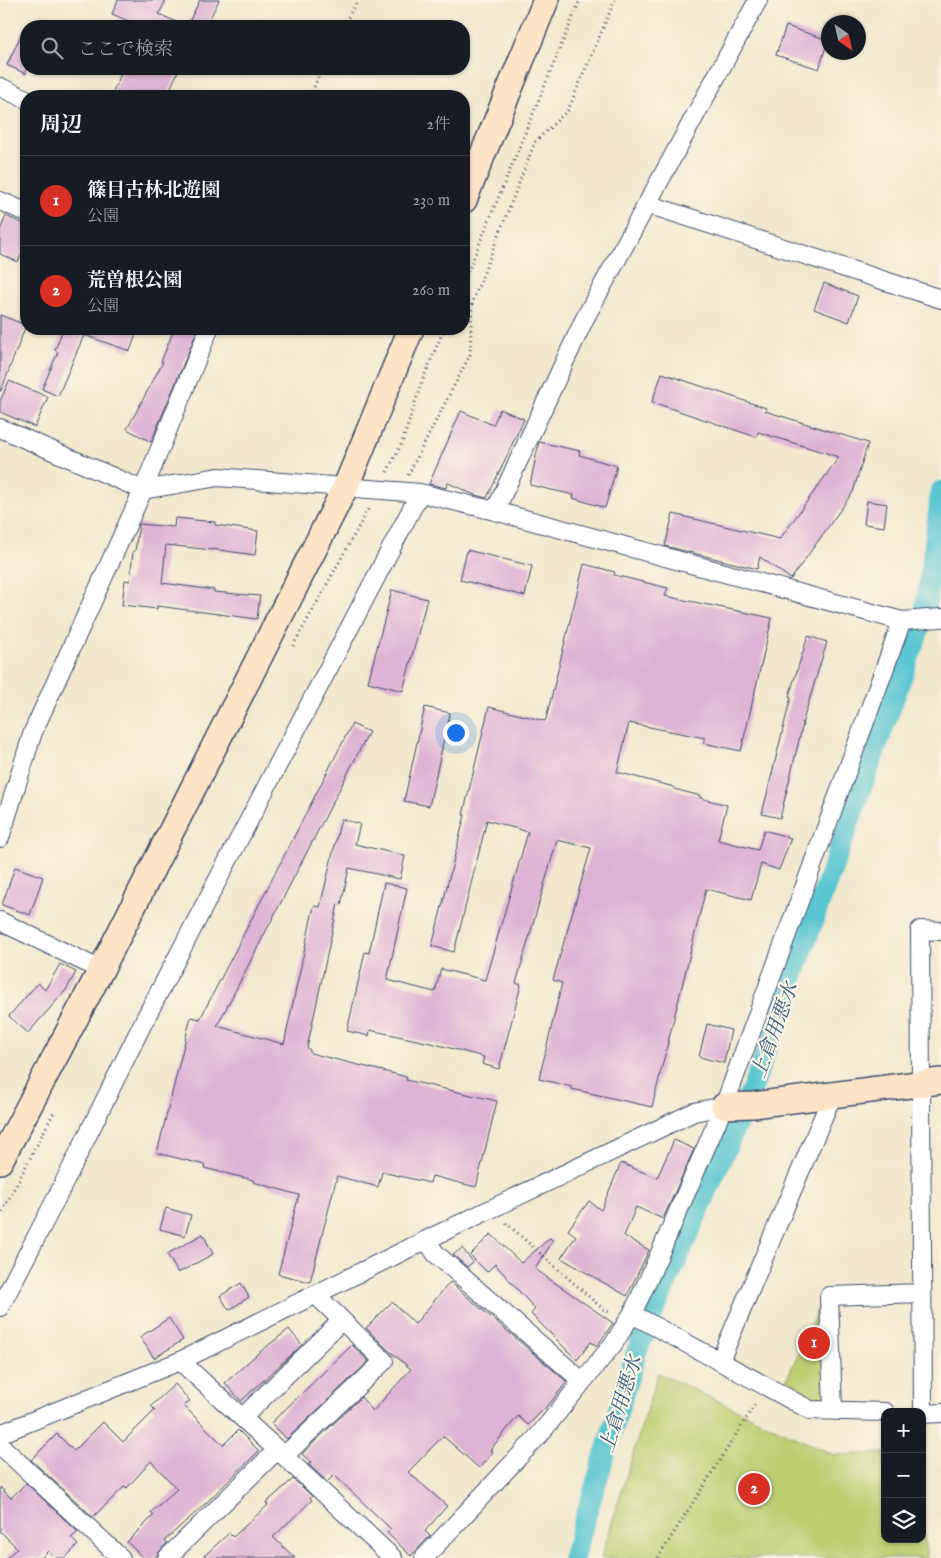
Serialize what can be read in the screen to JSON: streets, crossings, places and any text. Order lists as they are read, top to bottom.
{
  "water": ["上倉用悪水"],
  "north": "bottom right",
  "page": {
    "search": "ここで検索",
    "heading": ["周辺", "2件"],
    "list": [
      {
        "mark": "1",
        "name": "篠目古林北遊園",
        "note": "公園",
        "value": "230 m"
      },
      {
        "mark": "2",
        "name": "荒曽根公園",
        "note": "公園",
        "value": "260 m"
      }
    ],
    "pins": ["1", "2"],
    "map_buttons": ["+", "−"]
  }
}
